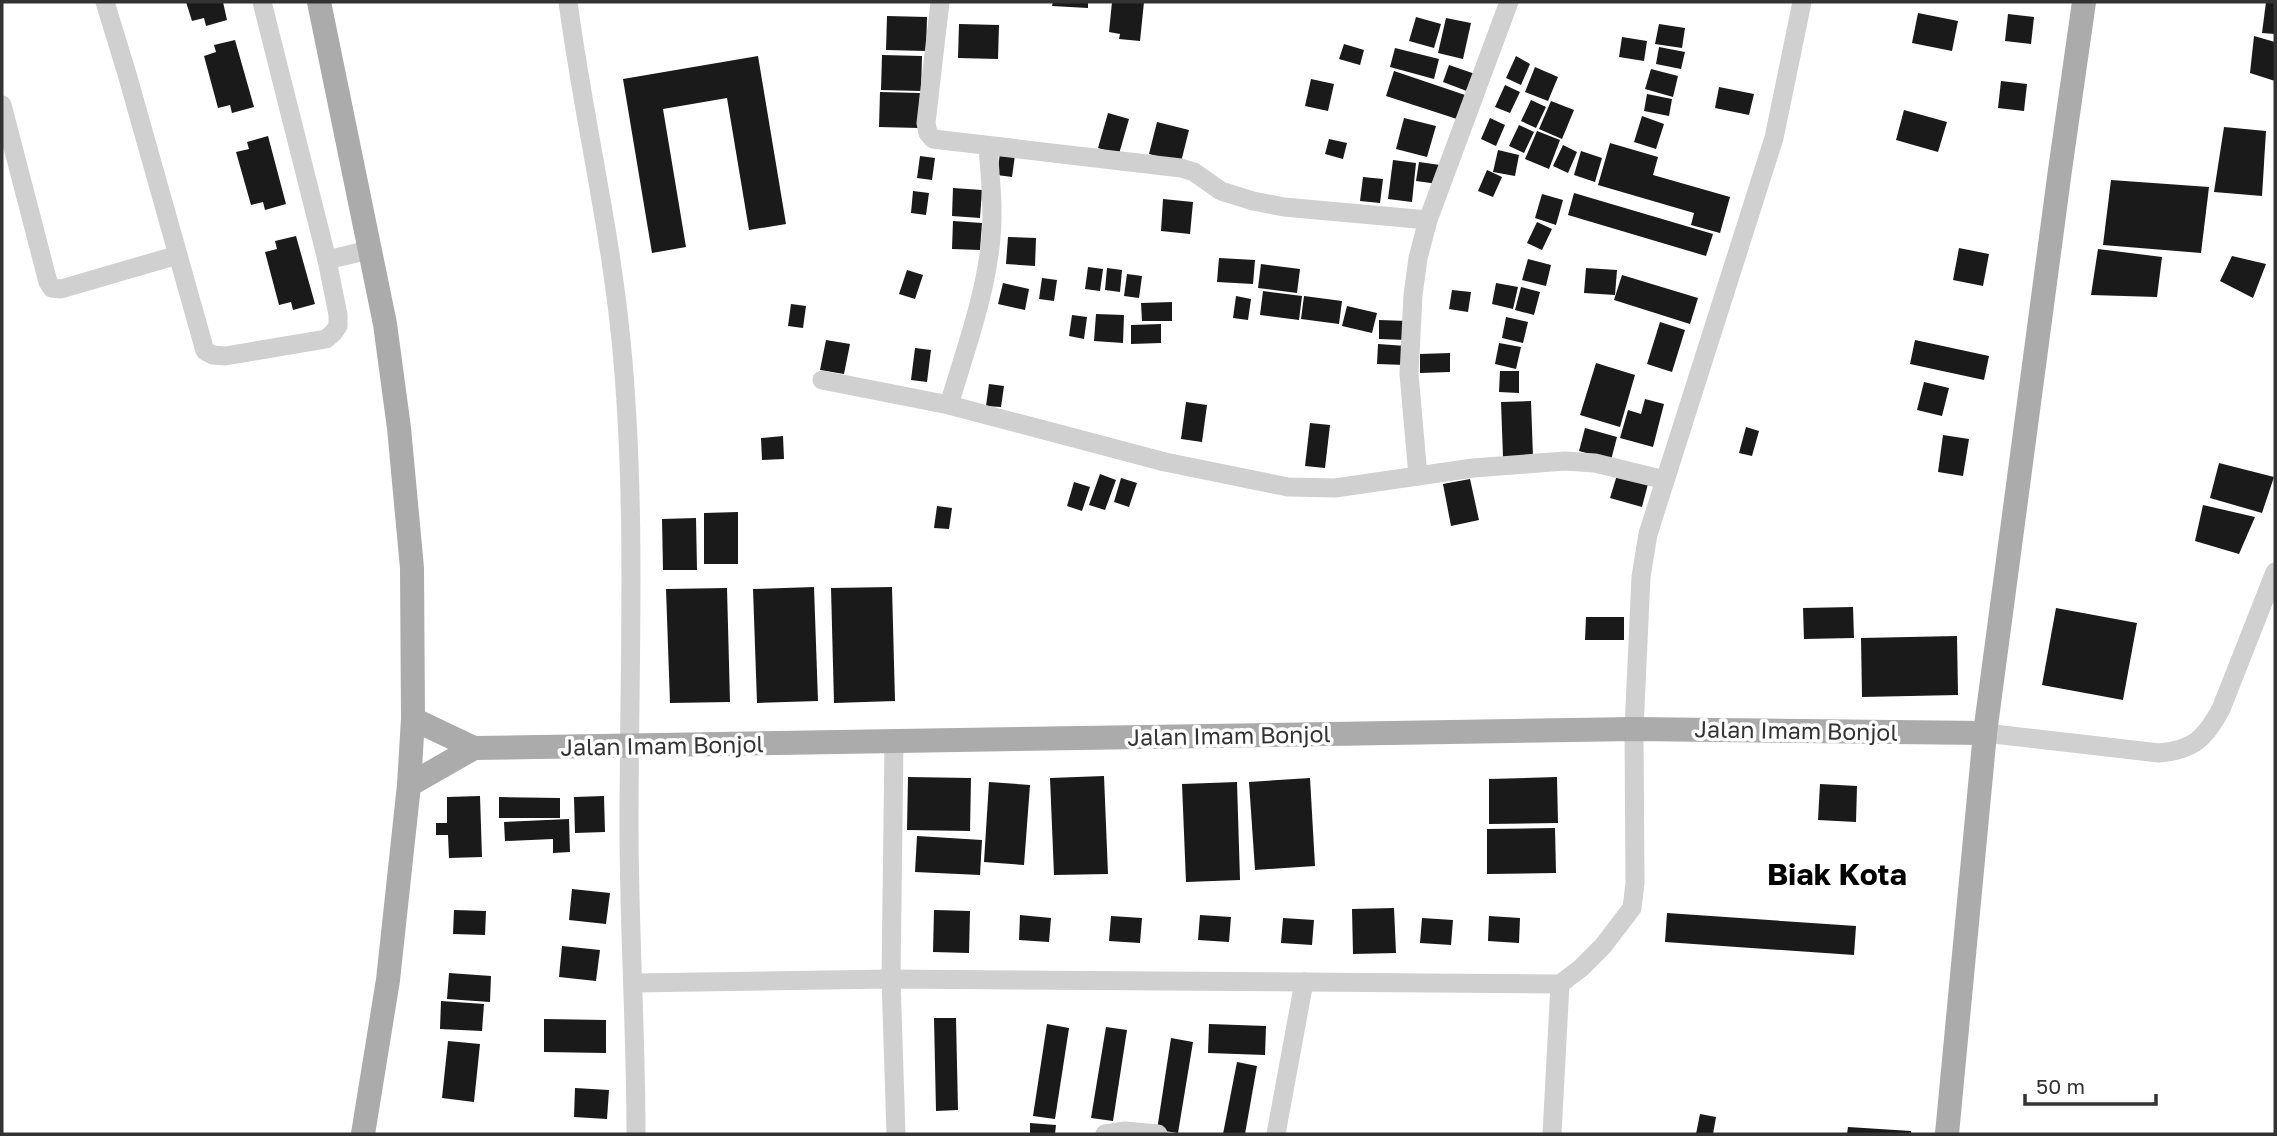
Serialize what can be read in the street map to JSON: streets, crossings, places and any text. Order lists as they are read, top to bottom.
{
  "streets": {
    "main road": ["Jalan Imam Bonjol"]
  },
  "districts": ["Biak Kota"],
  "scale_bar": "50 m"
}
